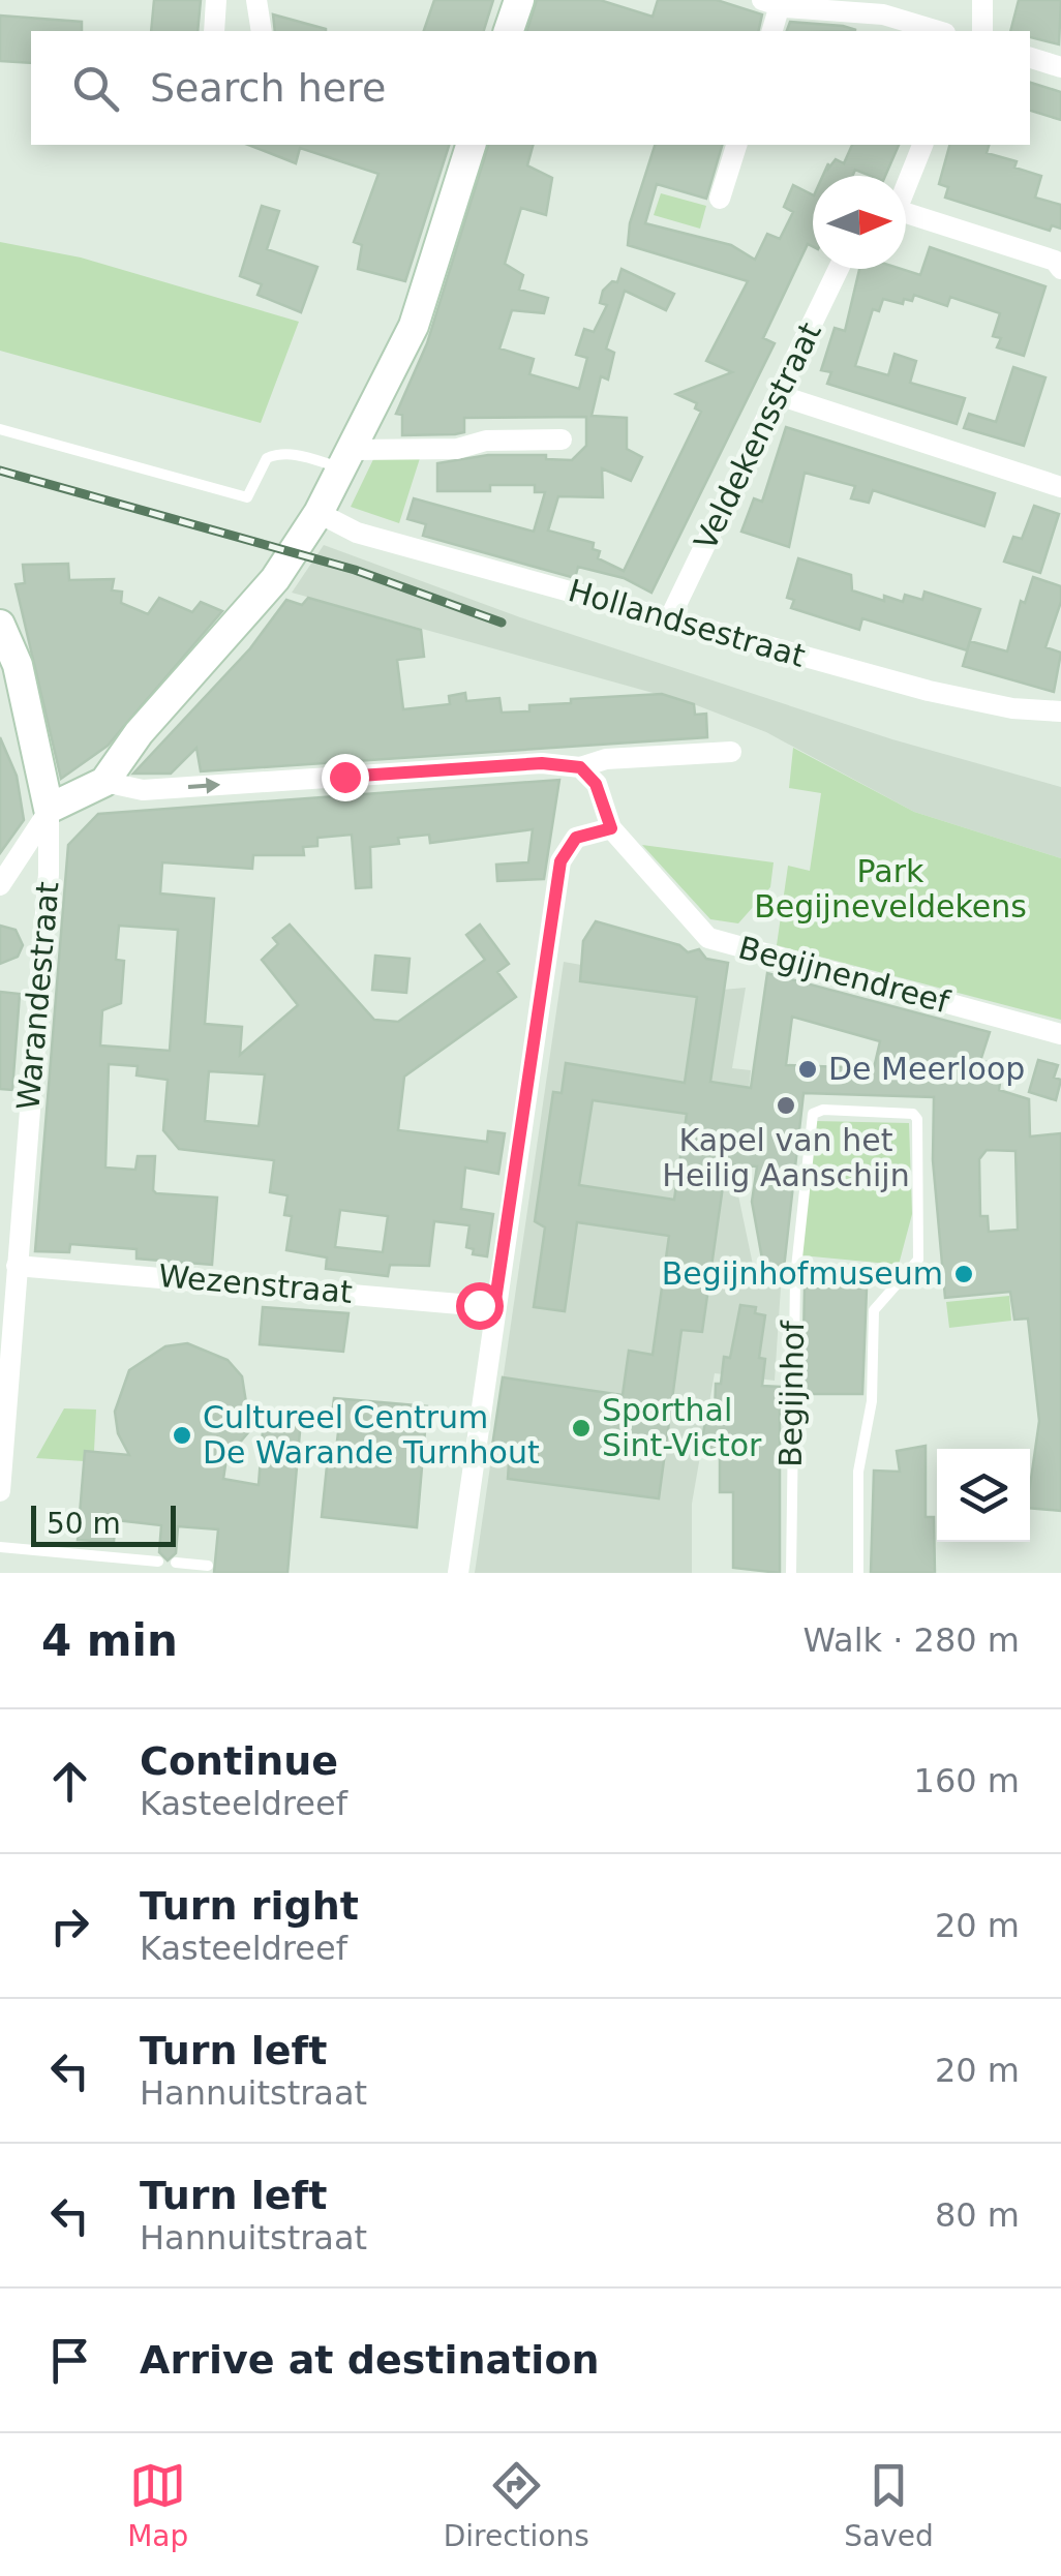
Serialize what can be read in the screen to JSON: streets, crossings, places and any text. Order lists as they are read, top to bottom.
{
  "streets": {
    "street": [
      "Veldekensstraat",
      "Hollandsestraat",
      "Begijnendreef",
      "Warandestraat",
      "Wezenstraat"
    ],
    "lane": ["Begijnhof"]
  },
  "crossings": [
    ["Veldekensstraat", "Hollandsestraat"],
    ["Warandestraat", "Wezenstraat"]
  ],
  "parks": ["Park Begijneveldekens"],
  "places": [
    "De Meerloop",
    "Kapel van het Heilig Aanschijn",
    "Begijnhofmuseum",
    "Sporthal Sint-Victor",
    "Cultureel Centrum De Warande Turnhout"
  ],
  "scale_bar": "50 m",
  "north": "right",
  "page": {
    "search": "Search here",
    "scale": "50 m",
    "heading": ["4 min", "Walk · 280 m"],
    "list": [
      ["Continue", "Kasteeldreef", "160 m"],
      ["Turn right", "Kasteeldreef", "20 m"],
      ["Turn left", "Hannuitstraat", "20 m"],
      ["Turn left", "Hannuitstraat", "80 m"],
      "Arrive at destination"
    ],
    "nav": ["Map", "Directions", "Saved"]
  }
}
